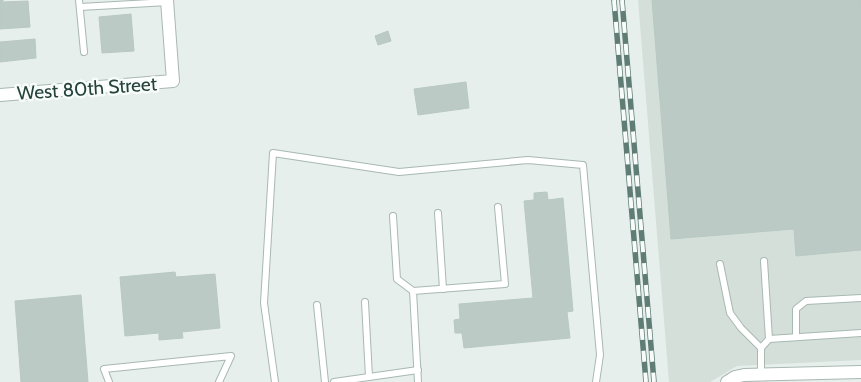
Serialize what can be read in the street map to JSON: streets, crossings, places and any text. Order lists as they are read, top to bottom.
{
  "streets": {
    "street": ["West 80th Street"]
  }
}
